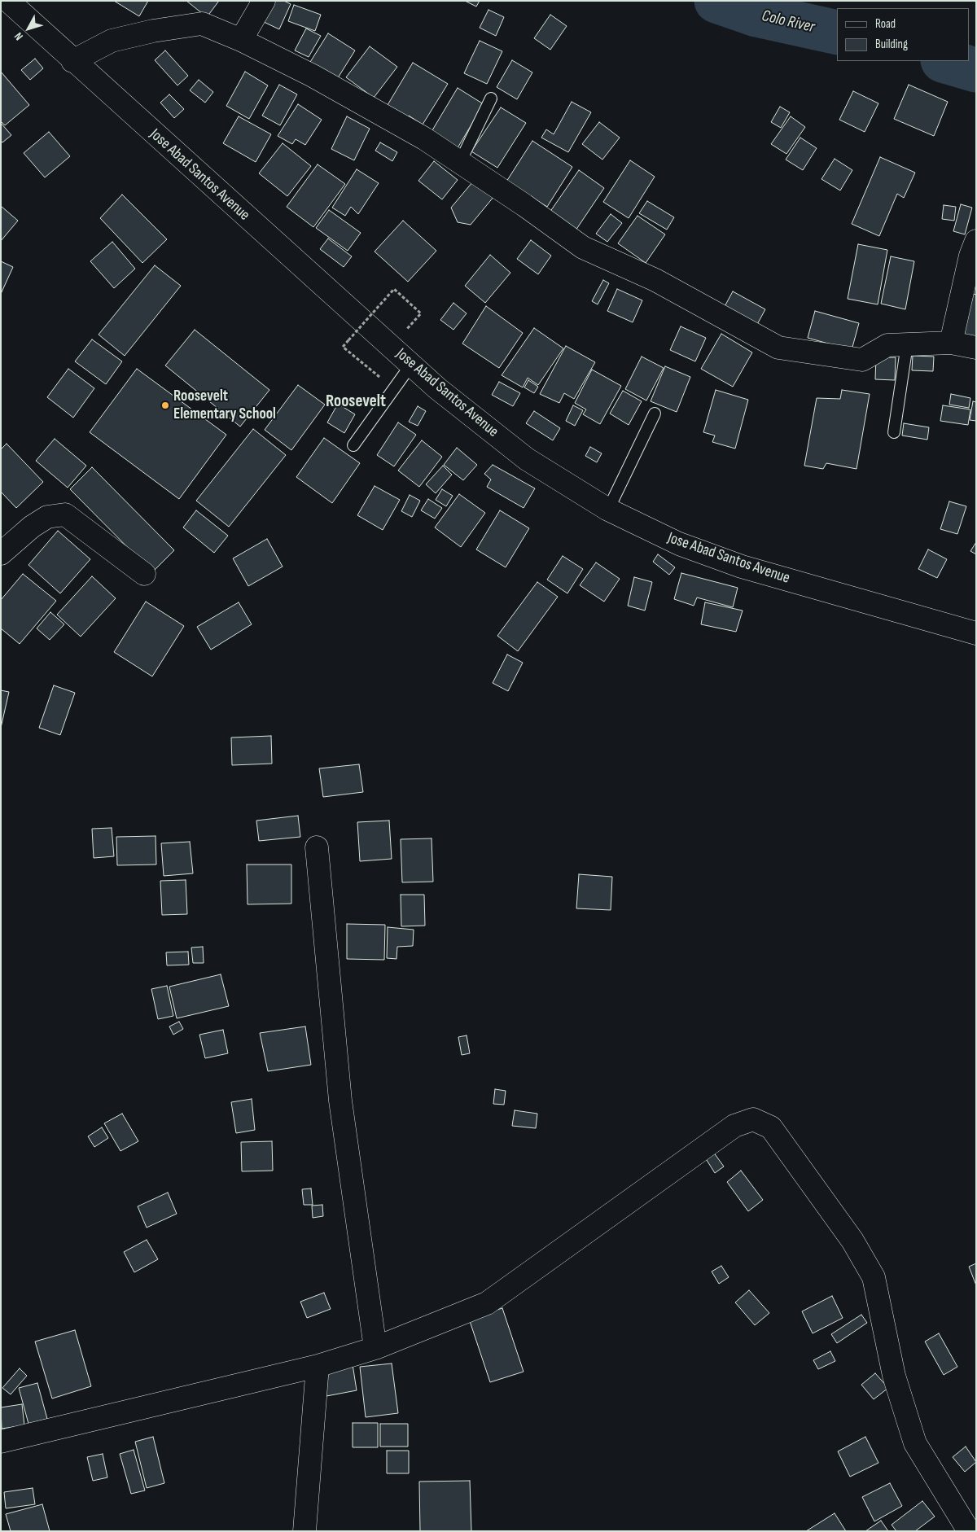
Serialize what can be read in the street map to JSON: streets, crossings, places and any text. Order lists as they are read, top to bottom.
{
  "streets": {
    "main road": ["Jose Abad Santos Avenue"]
  },
  "districts": ["Roosevelt"],
  "water": ["Colo River"],
  "places": ["Roosevelt Elementary School"],
  "legend": ["Road", "Building"],
  "north": "bottom left"
}
